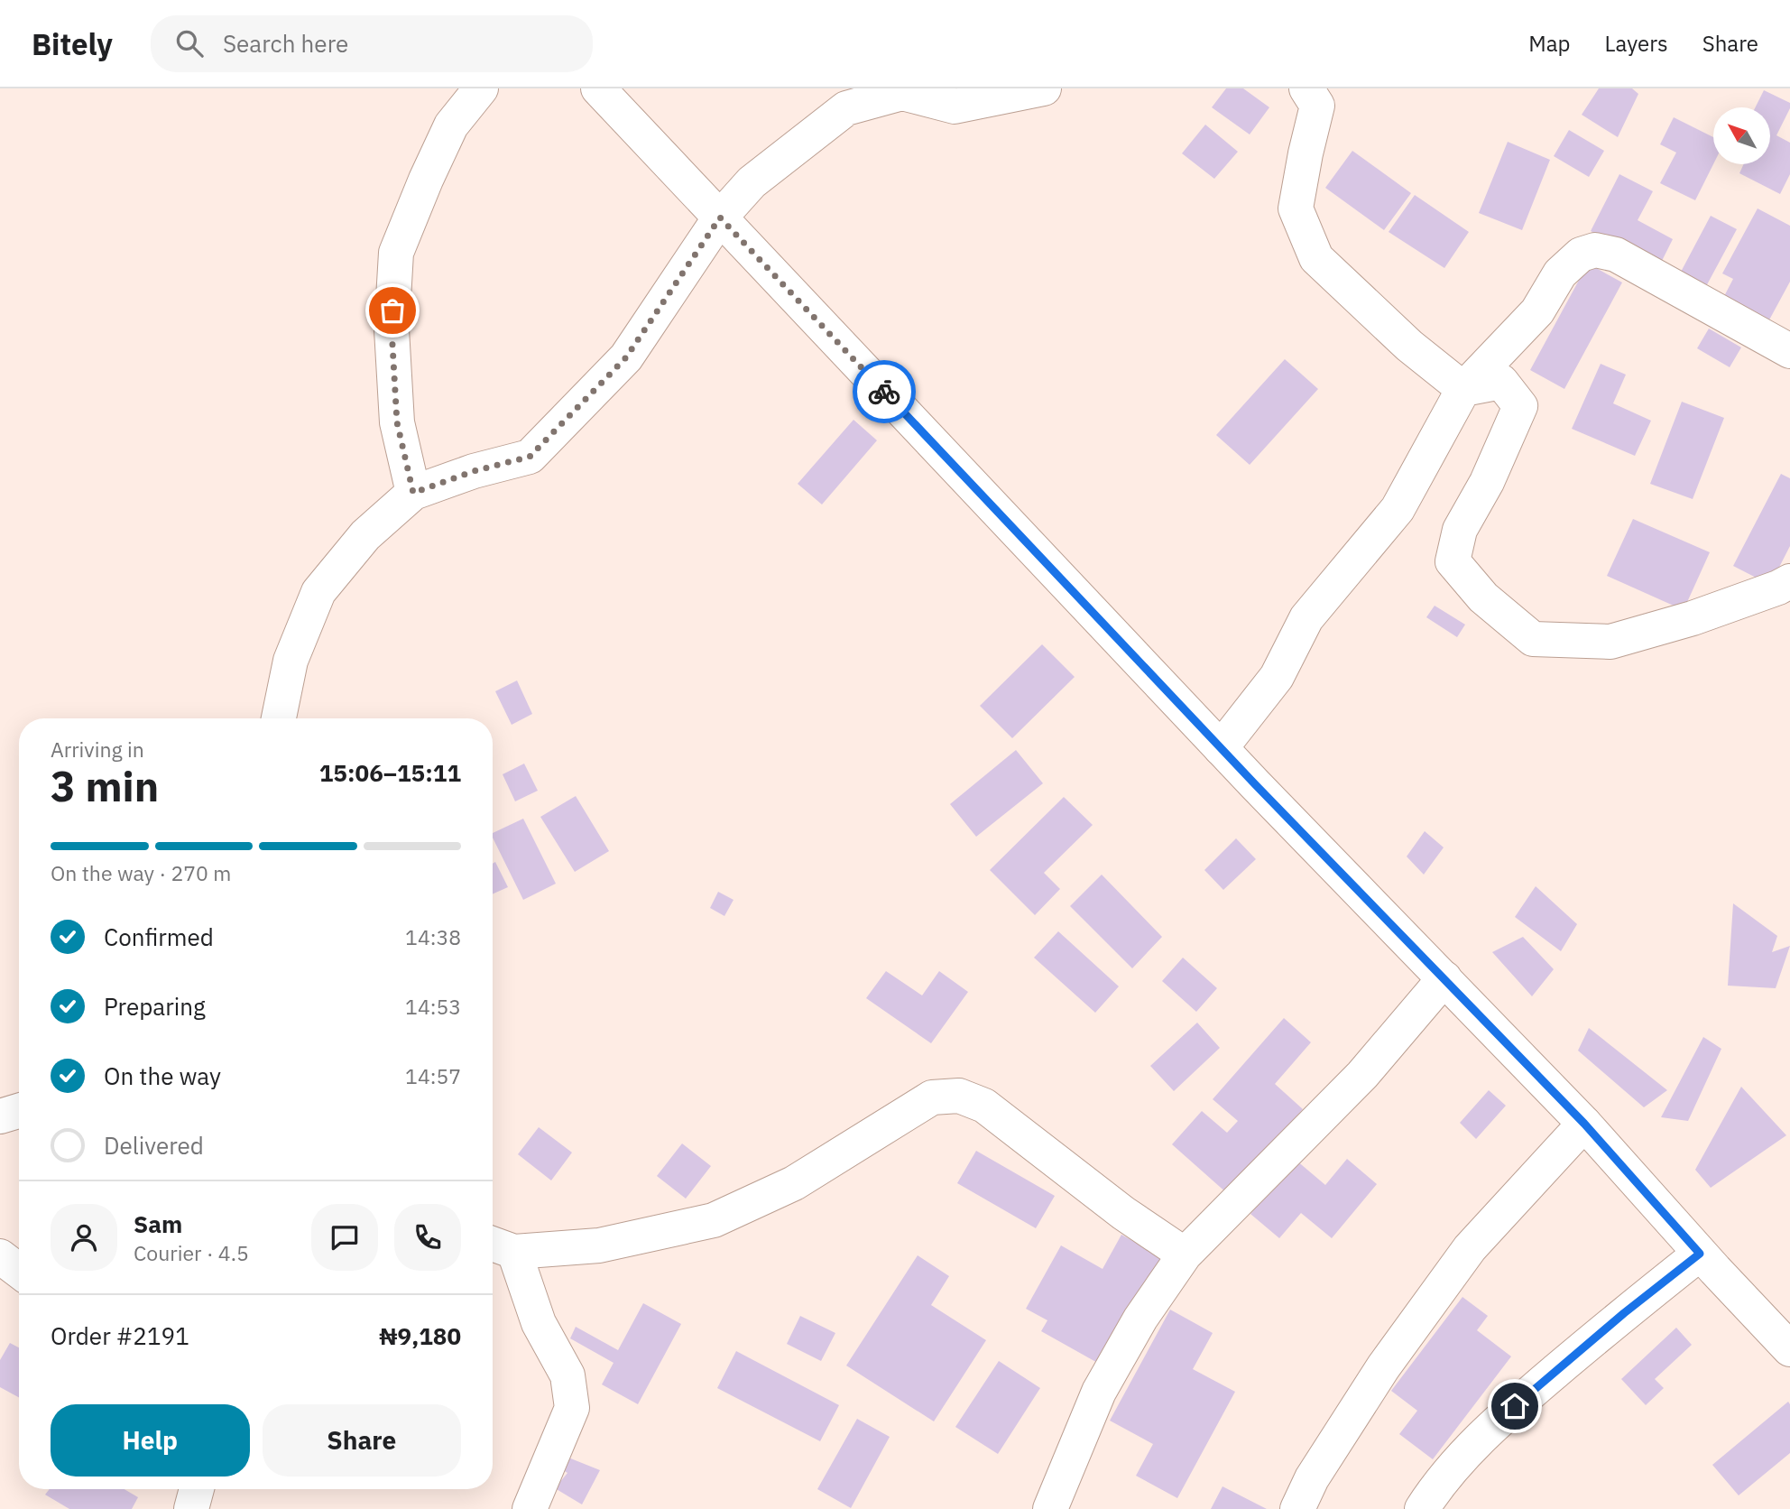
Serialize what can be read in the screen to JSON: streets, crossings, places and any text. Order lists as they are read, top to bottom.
{
  "north": "top left",
  "page": {
    "header": "Bitely",
    "search": "Search here",
    "nav": ["Map", "Layers", "Share"],
    "heading": ["3 min", "Arriving in", "15:06–15:11"],
    "panel": [
      "Sam",
      "Courier · 4.5",
      "Order #2191",
      "₦9,180"
    ],
    "bar": "On the way · 270 m",
    "list": [
      ["Confirmed", "14:38"],
      ["Preparing", "14:53"],
      ["On the way", "14:57"],
      "Delivered"
    ],
    "buttons": ["Help", "Share"]
  }
}
